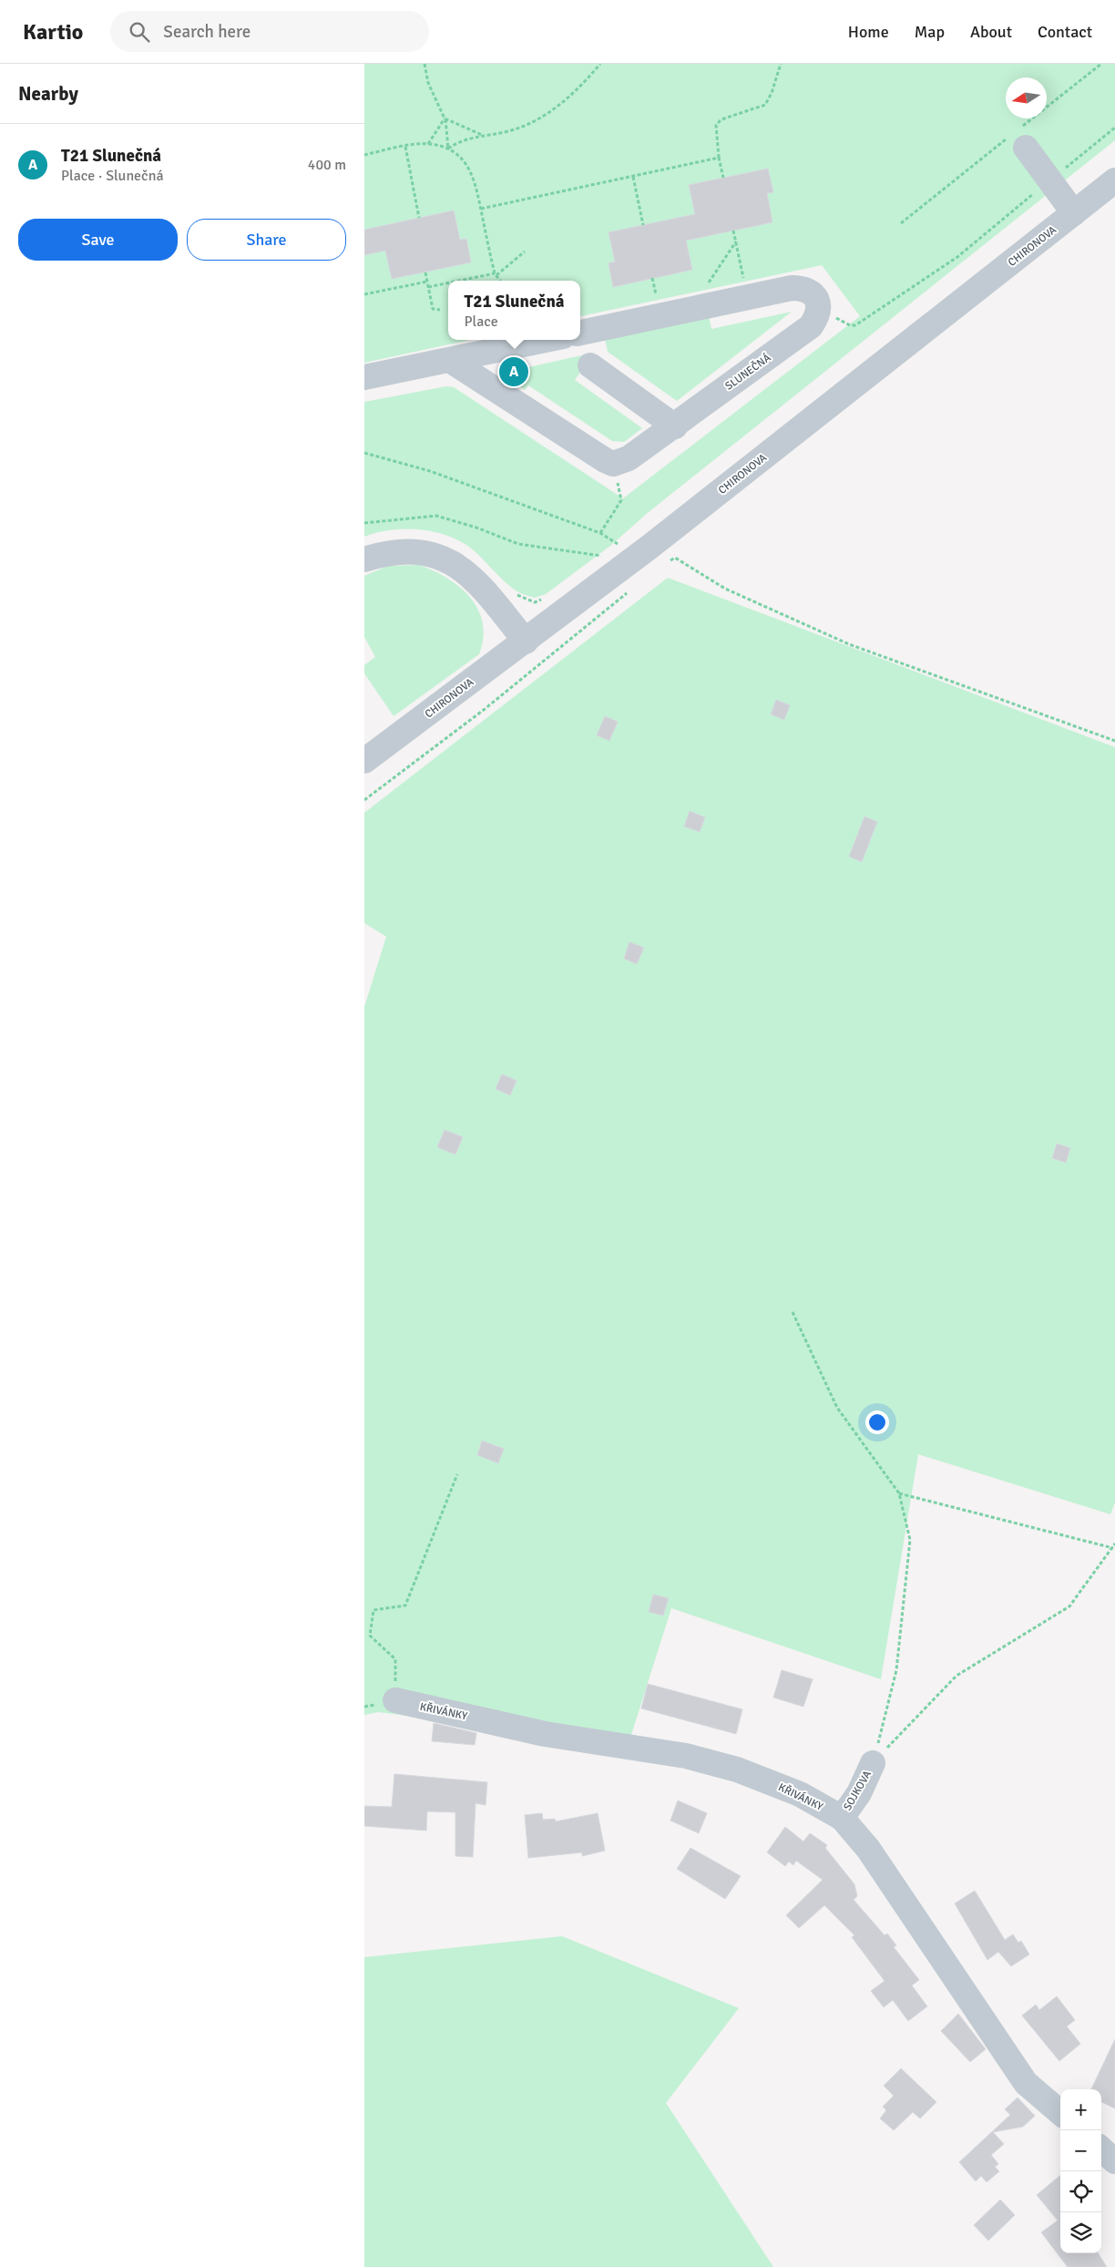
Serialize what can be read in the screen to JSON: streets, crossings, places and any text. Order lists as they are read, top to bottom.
{
  "streets": {
    "street": [
      "CHIRONOVA",
      "SLUNEČNÁ",
      "KŘIVÁNKY",
      "SOJKOVA"
    ]
  },
  "crossings": [
    ["KŘIVÁNKY", "SOJKOVA"]
  ],
  "north": "left",
  "page": {
    "header": "Kartio",
    "search": "Search here",
    "nav": [
      "Home",
      "Map",
      "About",
      "Contact"
    ],
    "heading": "Nearby",
    "list": [
      {
        "mark": "A",
        "name": "T21 Slunečná",
        "note": "Place · Slunečná",
        "value": "400 m"
      }
    ],
    "buttons": ["Save", "Share"],
    "popup": ["T21 Slunečná", "Place"],
    "pins": "A",
    "map_buttons": ["+", "−"]
  }
}
